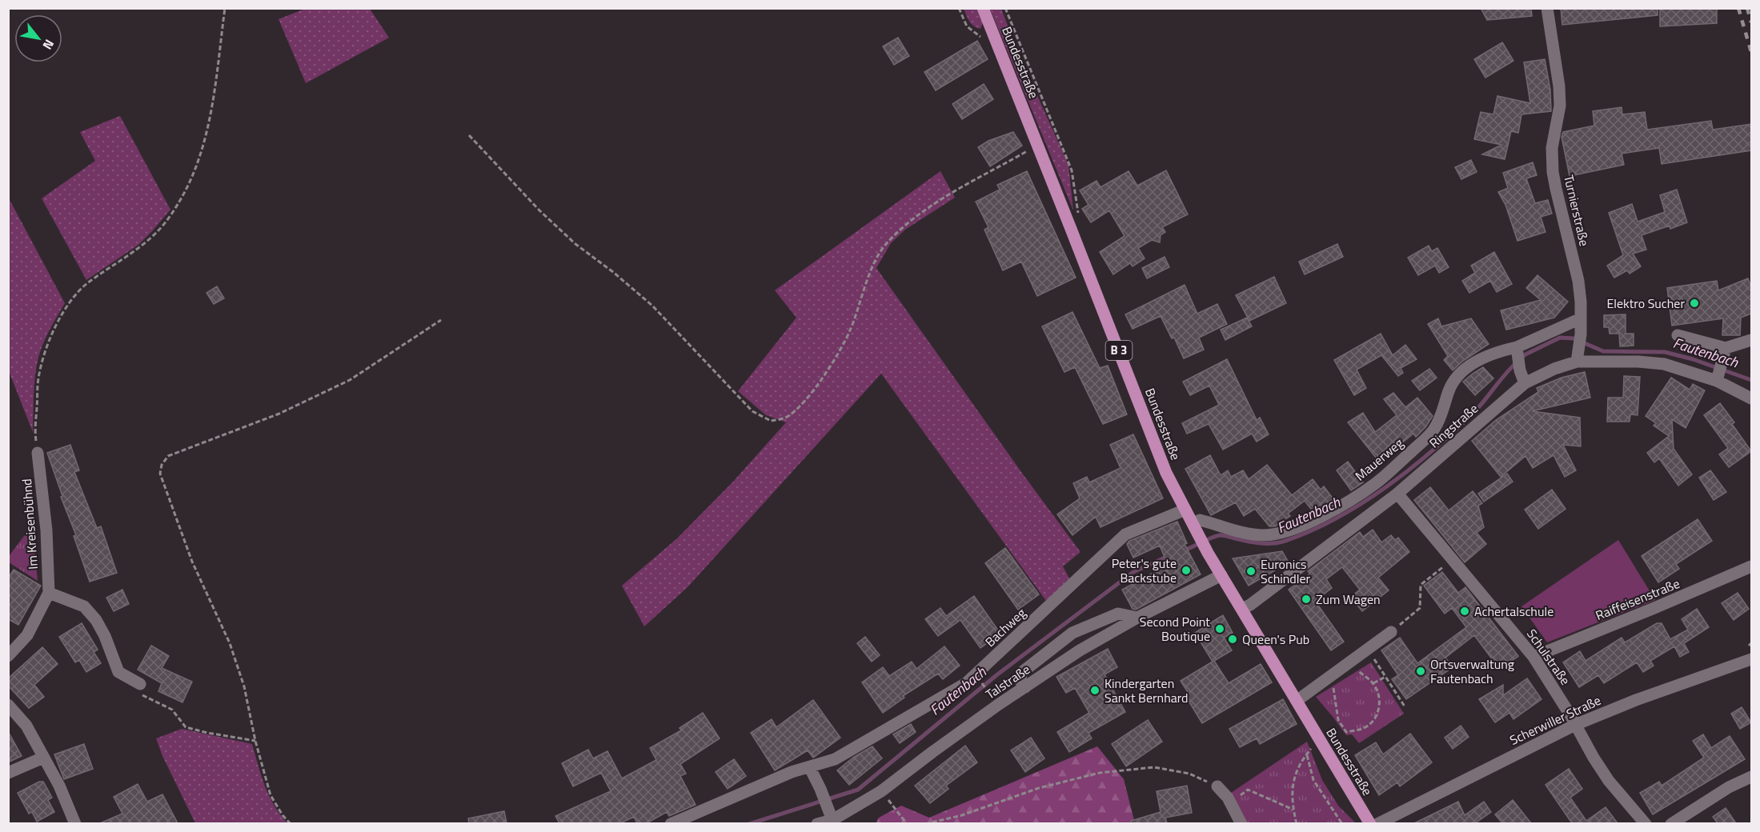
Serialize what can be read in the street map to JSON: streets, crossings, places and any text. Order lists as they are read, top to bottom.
{
  "streets": {
    "main road": ["Bundesstraße", "B 3"],
    "street": [
      "Turnierstraße",
      "Ringstraße",
      "Mauerweg",
      "Im Kreisenbühnd",
      "Raiffeisenstraße",
      "Bachweg",
      "Schulstraße",
      "Talstraße",
      "Scherwiller Straße"
    ]
  },
  "crossings": [
    ["Bundesstraße", "Ringstraße"],
    ["Bundesstraße", "Mauerweg"],
    ["Bundesstraße", "Bachweg"],
    ["Bundesstraße", "Talstraße"],
    ["Turnierstraße", "Ringstraße"],
    ["Turnierstraße", "Mauerweg"],
    ["Ringstraße", "Schulstraße"],
    ["Raiffeisenstraße", "Schulstraße"],
    ["Schulstraße", "Scherwiller Straße"]
  ],
  "water": ["Fautenbach"],
  "places": [
    "Elektro Sucher",
    "Peter's gute Backstube",
    "Euronics Schindler",
    "Zum Wagen",
    "Achertalschule",
    "Second Point Boutique",
    "Queen's Pub",
    "Ortsverwaltung Fautenbach",
    "Kindergarten Sankt Bernhard"
  ],
  "north": "bottom right"
}
